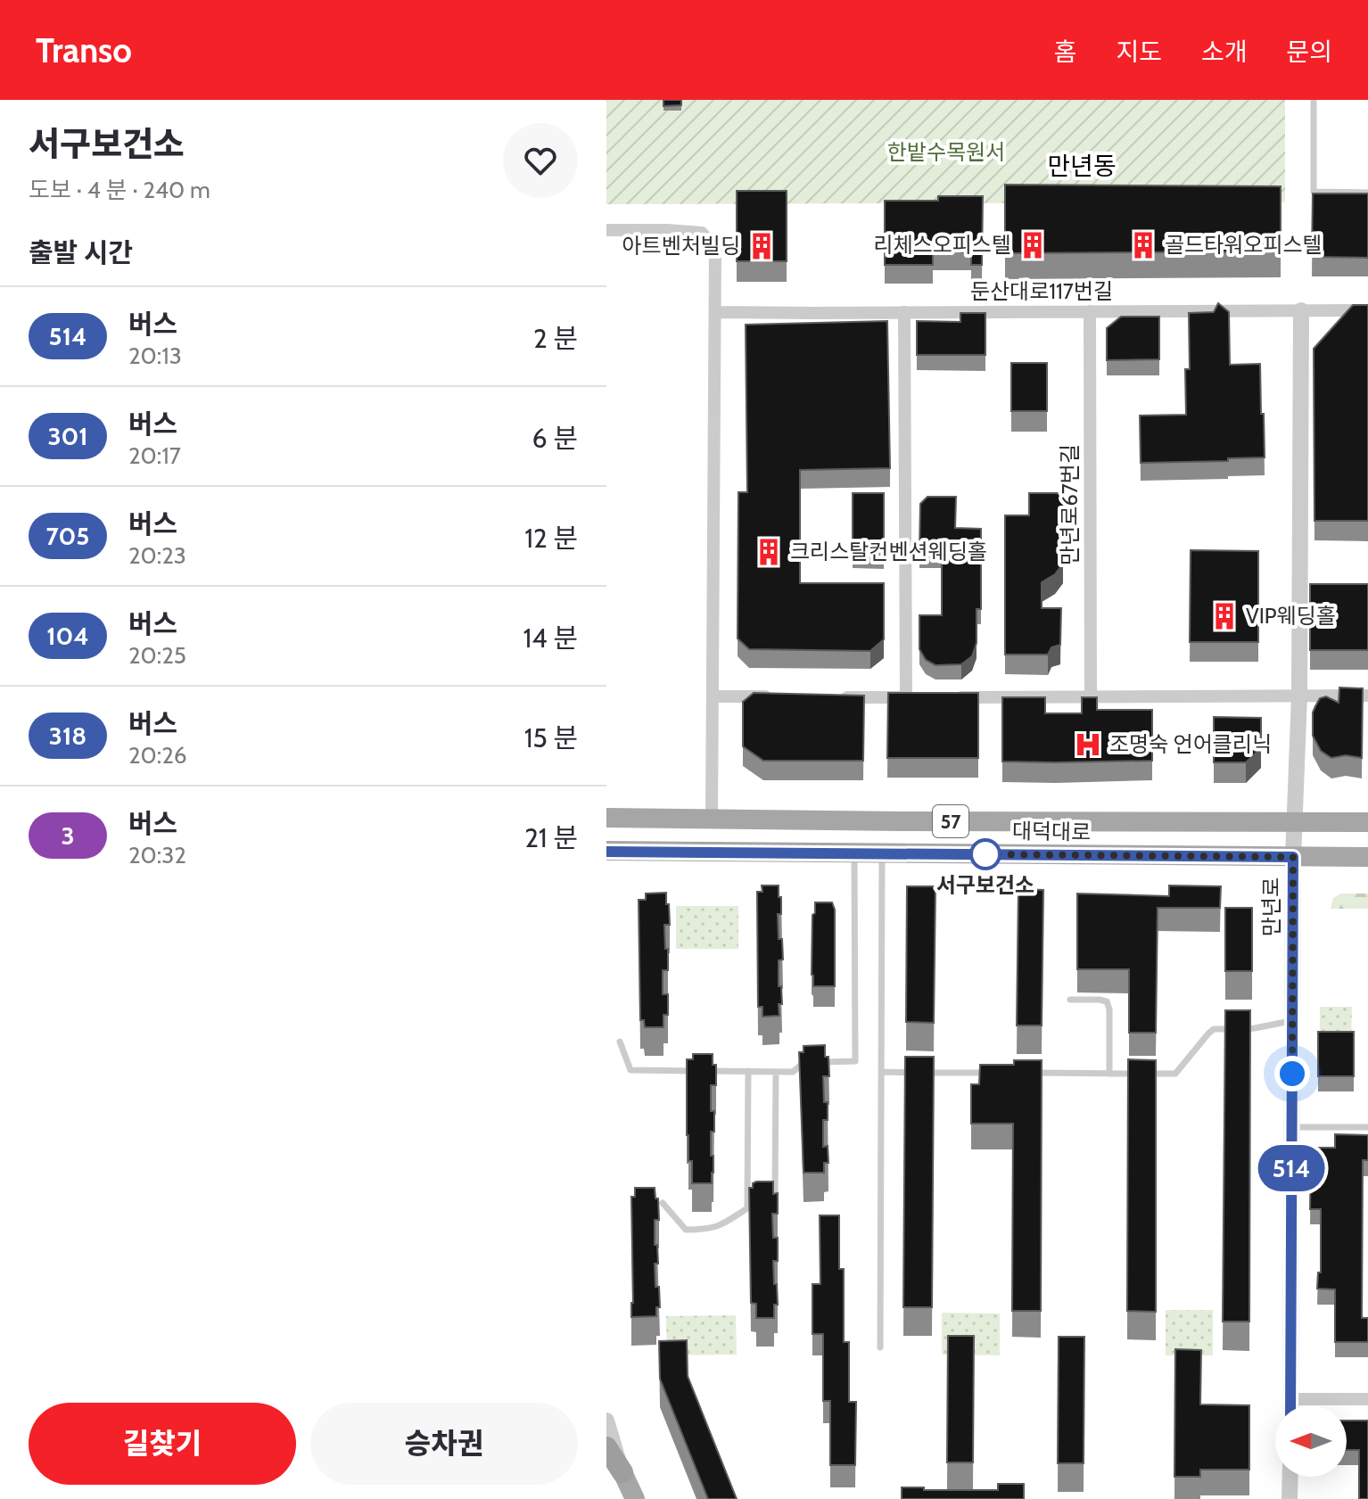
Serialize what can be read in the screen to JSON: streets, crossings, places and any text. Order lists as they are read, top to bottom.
{
  "streets": {
    "main road": ["57", "대덕대로"],
    "street": ["둔산대로117번길", "만년로67번길", "만년로"]
  },
  "crossings": [
    ["둔산대로117번길", "만년로67번길"],
    ["둔산대로117번길", "만년로"],
    ["대덕대로", "만년로"]
  ],
  "districts": ["만년동"],
  "parks": ["한밭수목원서"],
  "places": {
    "building": [
      "리체스오피스텔",
      "골드타워오피스텔",
      "아트벤처빌딩",
      "크리스탈컨벤션웨딩홀",
      "VIP웨딩홀"
    ],
    "hospital": ["조명숙 언어클리닉"],
    "other": ["서구보건소"]
  },
  "lines": ["bus line 514"],
  "north": "left",
  "page": {
    "header": "Transo",
    "nav": [
      "홈",
      "지도",
      "소개",
      "문의"
    ],
    "heading": [
      ["서구보건소", "도보 · 4 분 · 240 m"],
      "출발 시간"
    ],
    "on_map": "514",
    "list": [
      {
        "mark": "514",
        "name": "버스",
        "note": "20:13",
        "value": "2 분"
      },
      {
        "mark": "301",
        "name": "버스",
        "note": "20:17",
        "value": "6 분"
      },
      {
        "mark": "705",
        "name": "버스",
        "note": "20:23",
        "value": "12 분"
      },
      {
        "mark": "104",
        "name": "버스",
        "note": "20:25",
        "value": "14 분"
      },
      {
        "mark": "318",
        "name": "버스",
        "note": "20:26",
        "value": "15 분"
      },
      {
        "mark": "3",
        "name": "버스",
        "note": "20:32",
        "value": "21 분"
      }
    ],
    "buttons": ["길찾기", "승차권"]
  }
}
